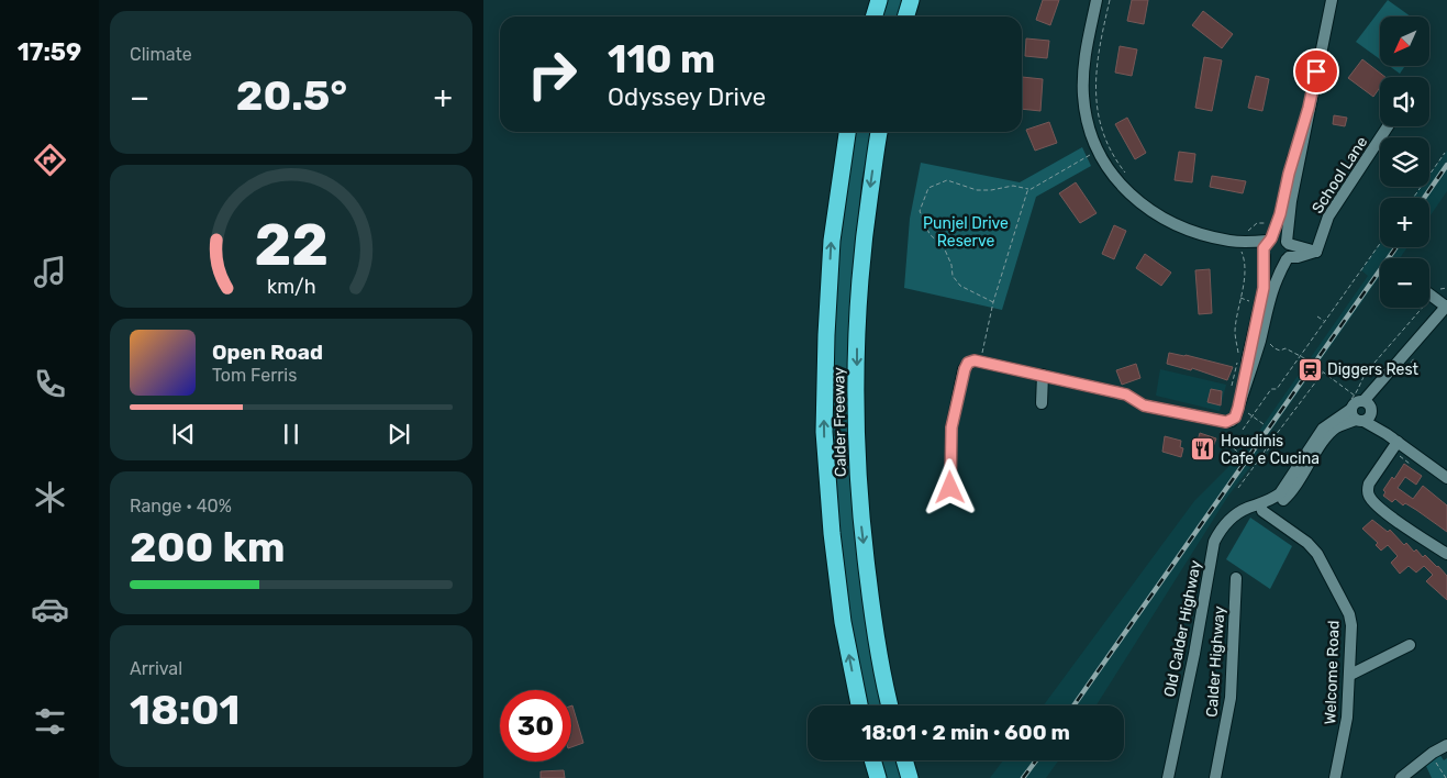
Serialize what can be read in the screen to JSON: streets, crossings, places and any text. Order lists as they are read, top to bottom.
{
  "streets": {
    "highway": ["Calder Freeway"],
    "street": [
      "School Lane",
      "Old Calder Highway",
      "Calder Highway",
      "Welcome Road"
    ]
  },
  "crossings": [
    ["Old Calder Highway", "Welcome Road"]
  ],
  "parks": ["Punjel Drive Reserve"],
  "places": {
    "station": ["Diggers Rest"],
    "restaurant": ["Houdinis Cafe e Cucina"]
  },
  "north": "bottom left",
  "page": {
    "tabs": "17:59",
    "tile": [
      "Climate",
      ["Range · 40%", "200 km"],
      ["Arrival", "18:01"]
    ],
    "map_buttons": ["+", "−"],
    "turn": ["110 m", "Odyssey Drive"],
    "heat": ["−", "20.5°", "+"],
    "song": ["Open Road", "Tom Ferris"],
    "limit": "30",
    "trip": "18:01 · 2 min · 600 m",
    "gauge": ["22", "km/h"]
  }
}
